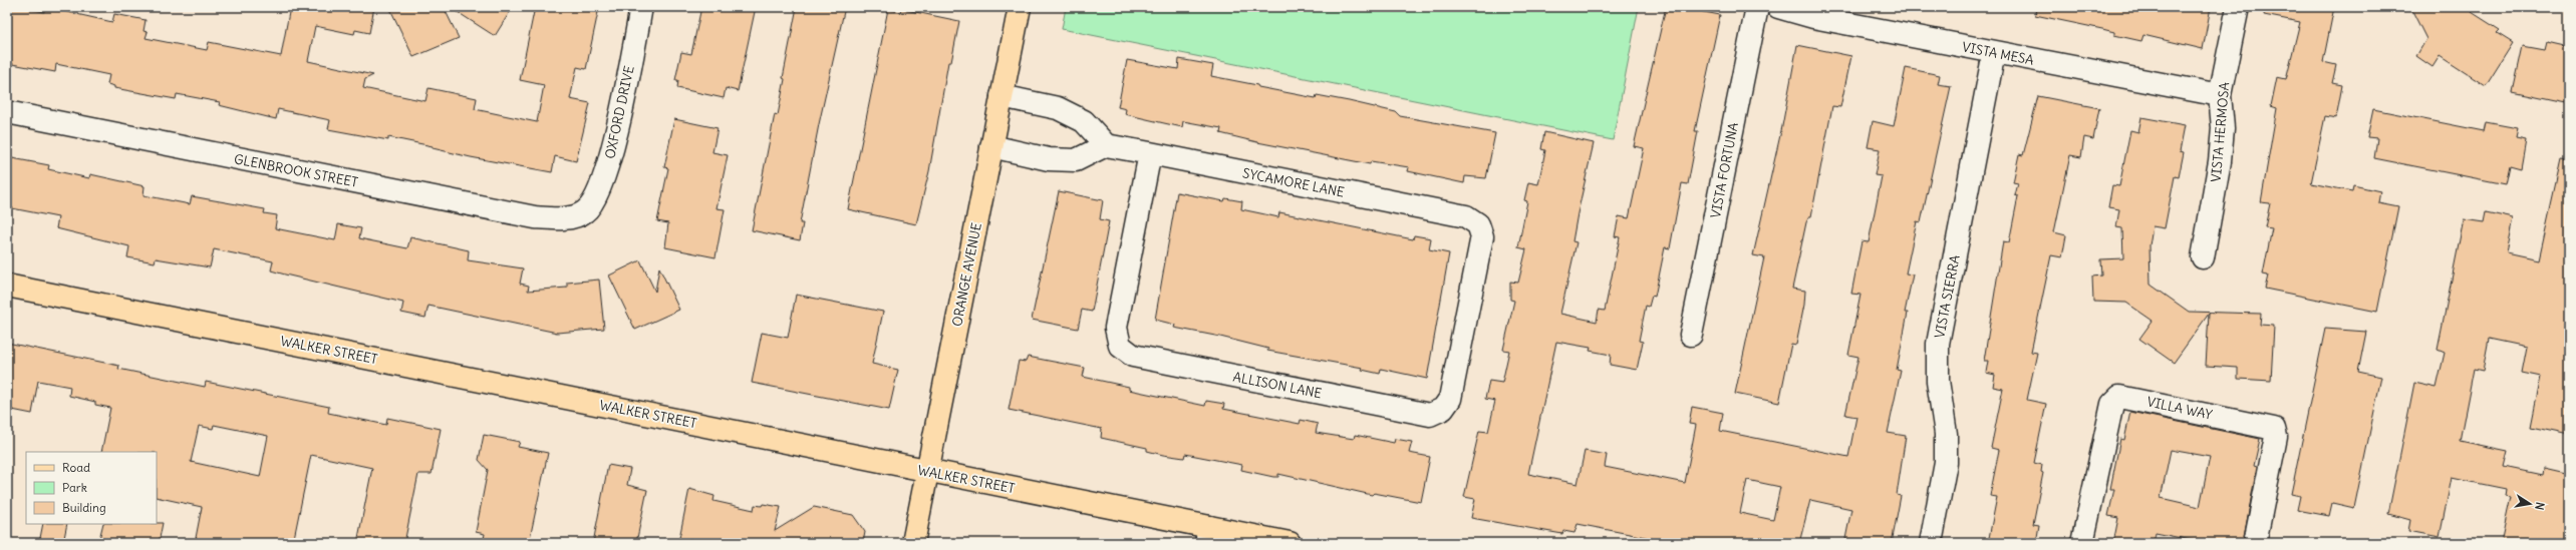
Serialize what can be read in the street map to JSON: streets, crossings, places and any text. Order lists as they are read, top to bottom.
{
  "streets": {
    "main road": ["ORANGE AVENUE", "WALKER STREET"],
    "street": [
      "VISTA MESA",
      "OXFORD DRIVE",
      "VISTA HERMOSA",
      "GLENBROOK STREET",
      "VISTA FORTUNA",
      "SYCAMORE LANE",
      "VISTA SIERRA",
      "ALLISON LANE",
      "VILLA WAY"
    ]
  },
  "crossings": [
    ["VISTA MESA", "VISTA HERMOSA"],
    ["VISTA MESA", "VISTA SIERRA"],
    ["OXFORD DRIVE", "GLENBROOK STREET"],
    ["SYCAMORE LANE", "ALLISON LANE"],
    ["ORANGE AVENUE", "WALKER STREET"]
  ],
  "legend": ["Road", "Park", "Building"],
  "north": "right"
}
